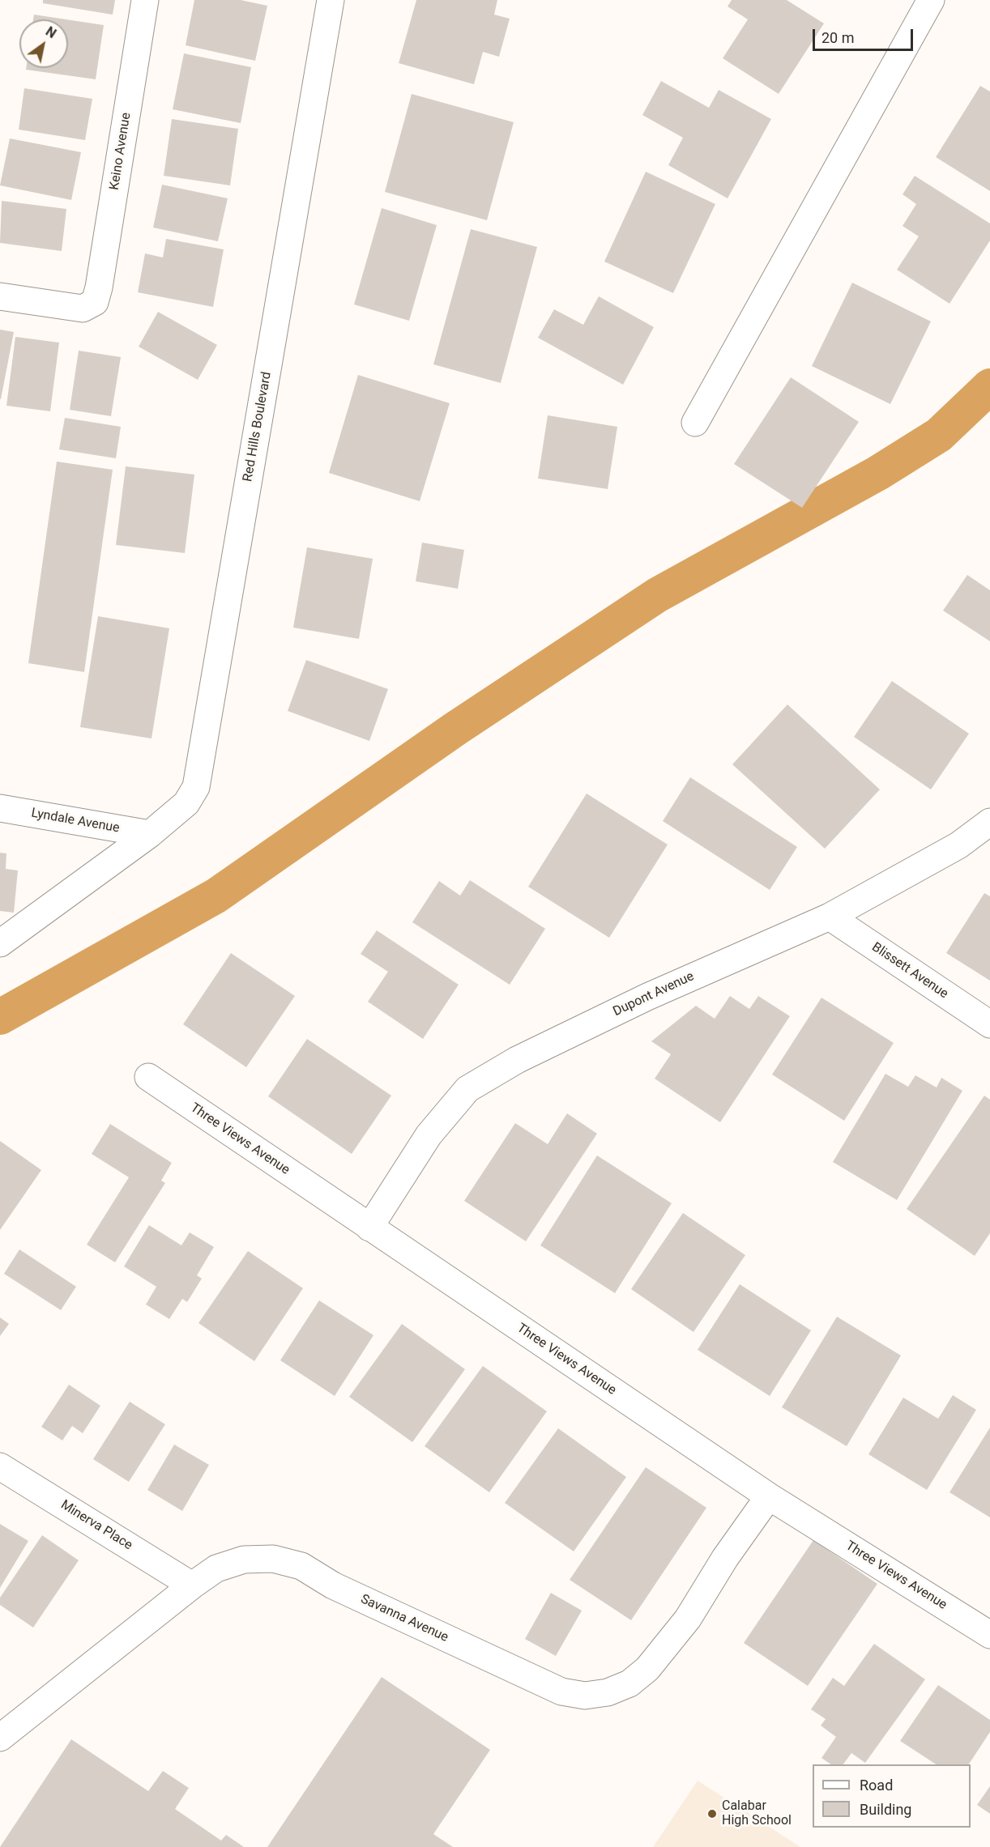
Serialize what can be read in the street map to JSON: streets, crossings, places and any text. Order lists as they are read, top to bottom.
{
  "streets": {
    "street": [
      "Keino Avenue",
      "Red Hills Boulevard",
      "Lyndale Avenue",
      "Blissett Avenue",
      "Dupont Avenue",
      "Three Views Avenue",
      "Minerva Place",
      "Savanna Avenue"
    ]
  },
  "crossings": [
    ["Red Hills Boulevard", "Lyndale Avenue"],
    ["Blissett Avenue", "Dupont Avenue"],
    ["Dupont Avenue", "Three Views Avenue"],
    ["Three Views Avenue", "Savanna Avenue"],
    ["Minerva Place", "Savanna Avenue"]
  ],
  "places": ["Calabar High School"],
  "legend": ["Road", "Building"],
  "scale_bar": "20 m",
  "north": "top right"
}
